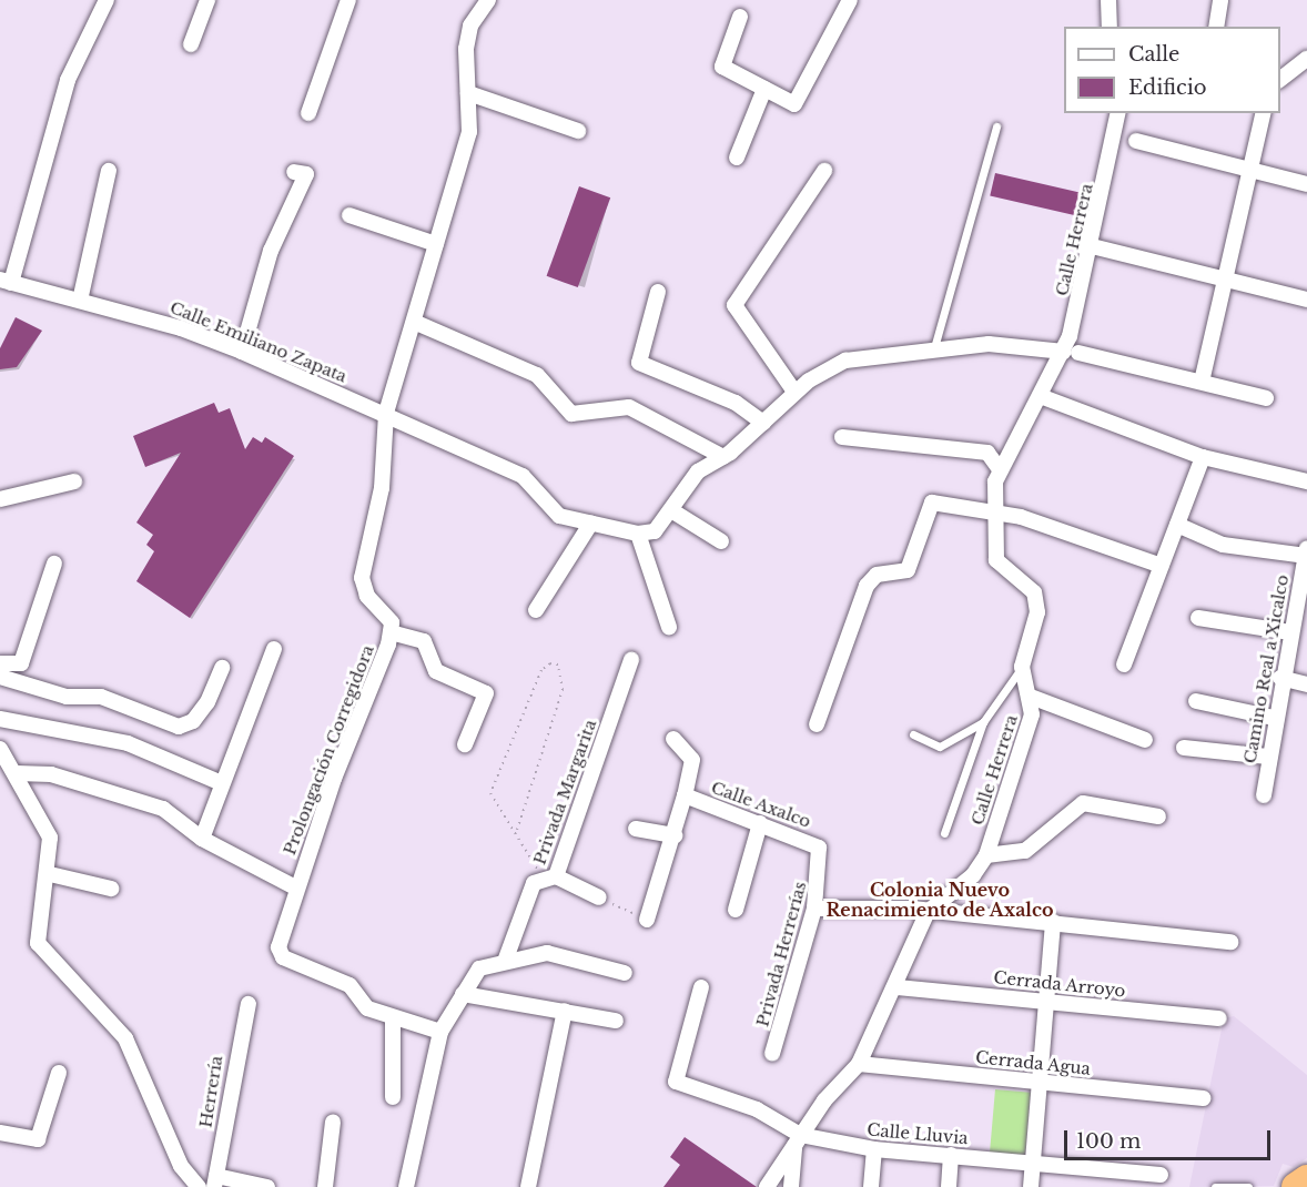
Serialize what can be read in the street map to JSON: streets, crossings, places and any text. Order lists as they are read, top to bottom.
{
  "streets": {
    "street": [
      "Calle Herrera",
      "Calle Emiliano Zapata",
      "Camino Real a Xicalco",
      "Prolongación Corregidora",
      "Privada Margarita",
      "Calle Axalco",
      "Privada Herrerías",
      "Cerrada Arroyo",
      "Cerrada Agua",
      "Herrería",
      "Calle Lluvia"
    ]
  },
  "crossings": [
    ["Calle Herrera", "Cerrada Arroyo"],
    ["Calle Herrera", "Cerrada Agua"],
    ["Calle Herrera", "Calle Lluvia"],
    ["Calle Emiliano Zapata", "Prolongación Corregidora"],
    ["Calle Axalco", "Privada Herrerías"]
  ],
  "districts": ["Colonia Nuevo Renacimiento de Axalco"],
  "legend": ["Calle", "Edificio"],
  "scale_bar": "100 m"
}
